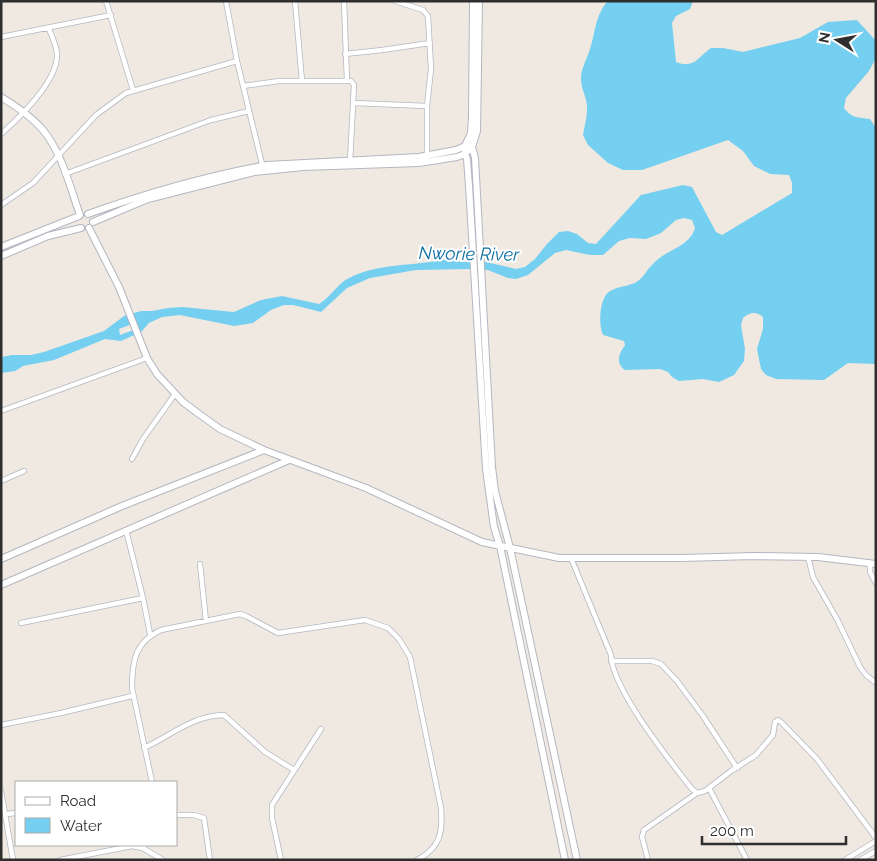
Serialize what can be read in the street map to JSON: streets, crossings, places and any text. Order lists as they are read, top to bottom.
{
  "water": ["Nworie River"],
  "legend": ["Road", "Water"],
  "scale_bar": "200 m",
  "north": "left"
}
